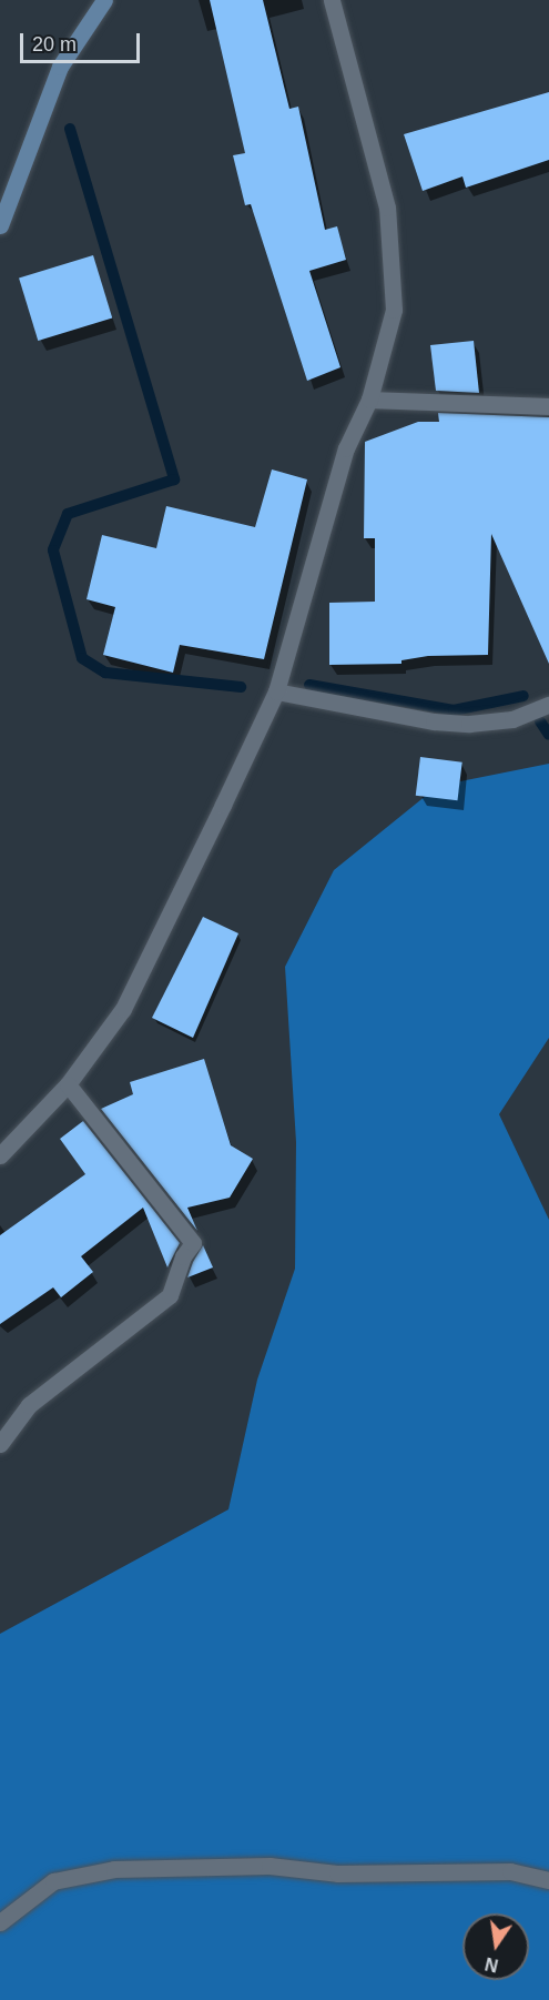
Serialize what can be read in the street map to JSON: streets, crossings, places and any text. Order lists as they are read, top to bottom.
{
  "scale_bar": "20 m",
  "north": "bottom"
}
